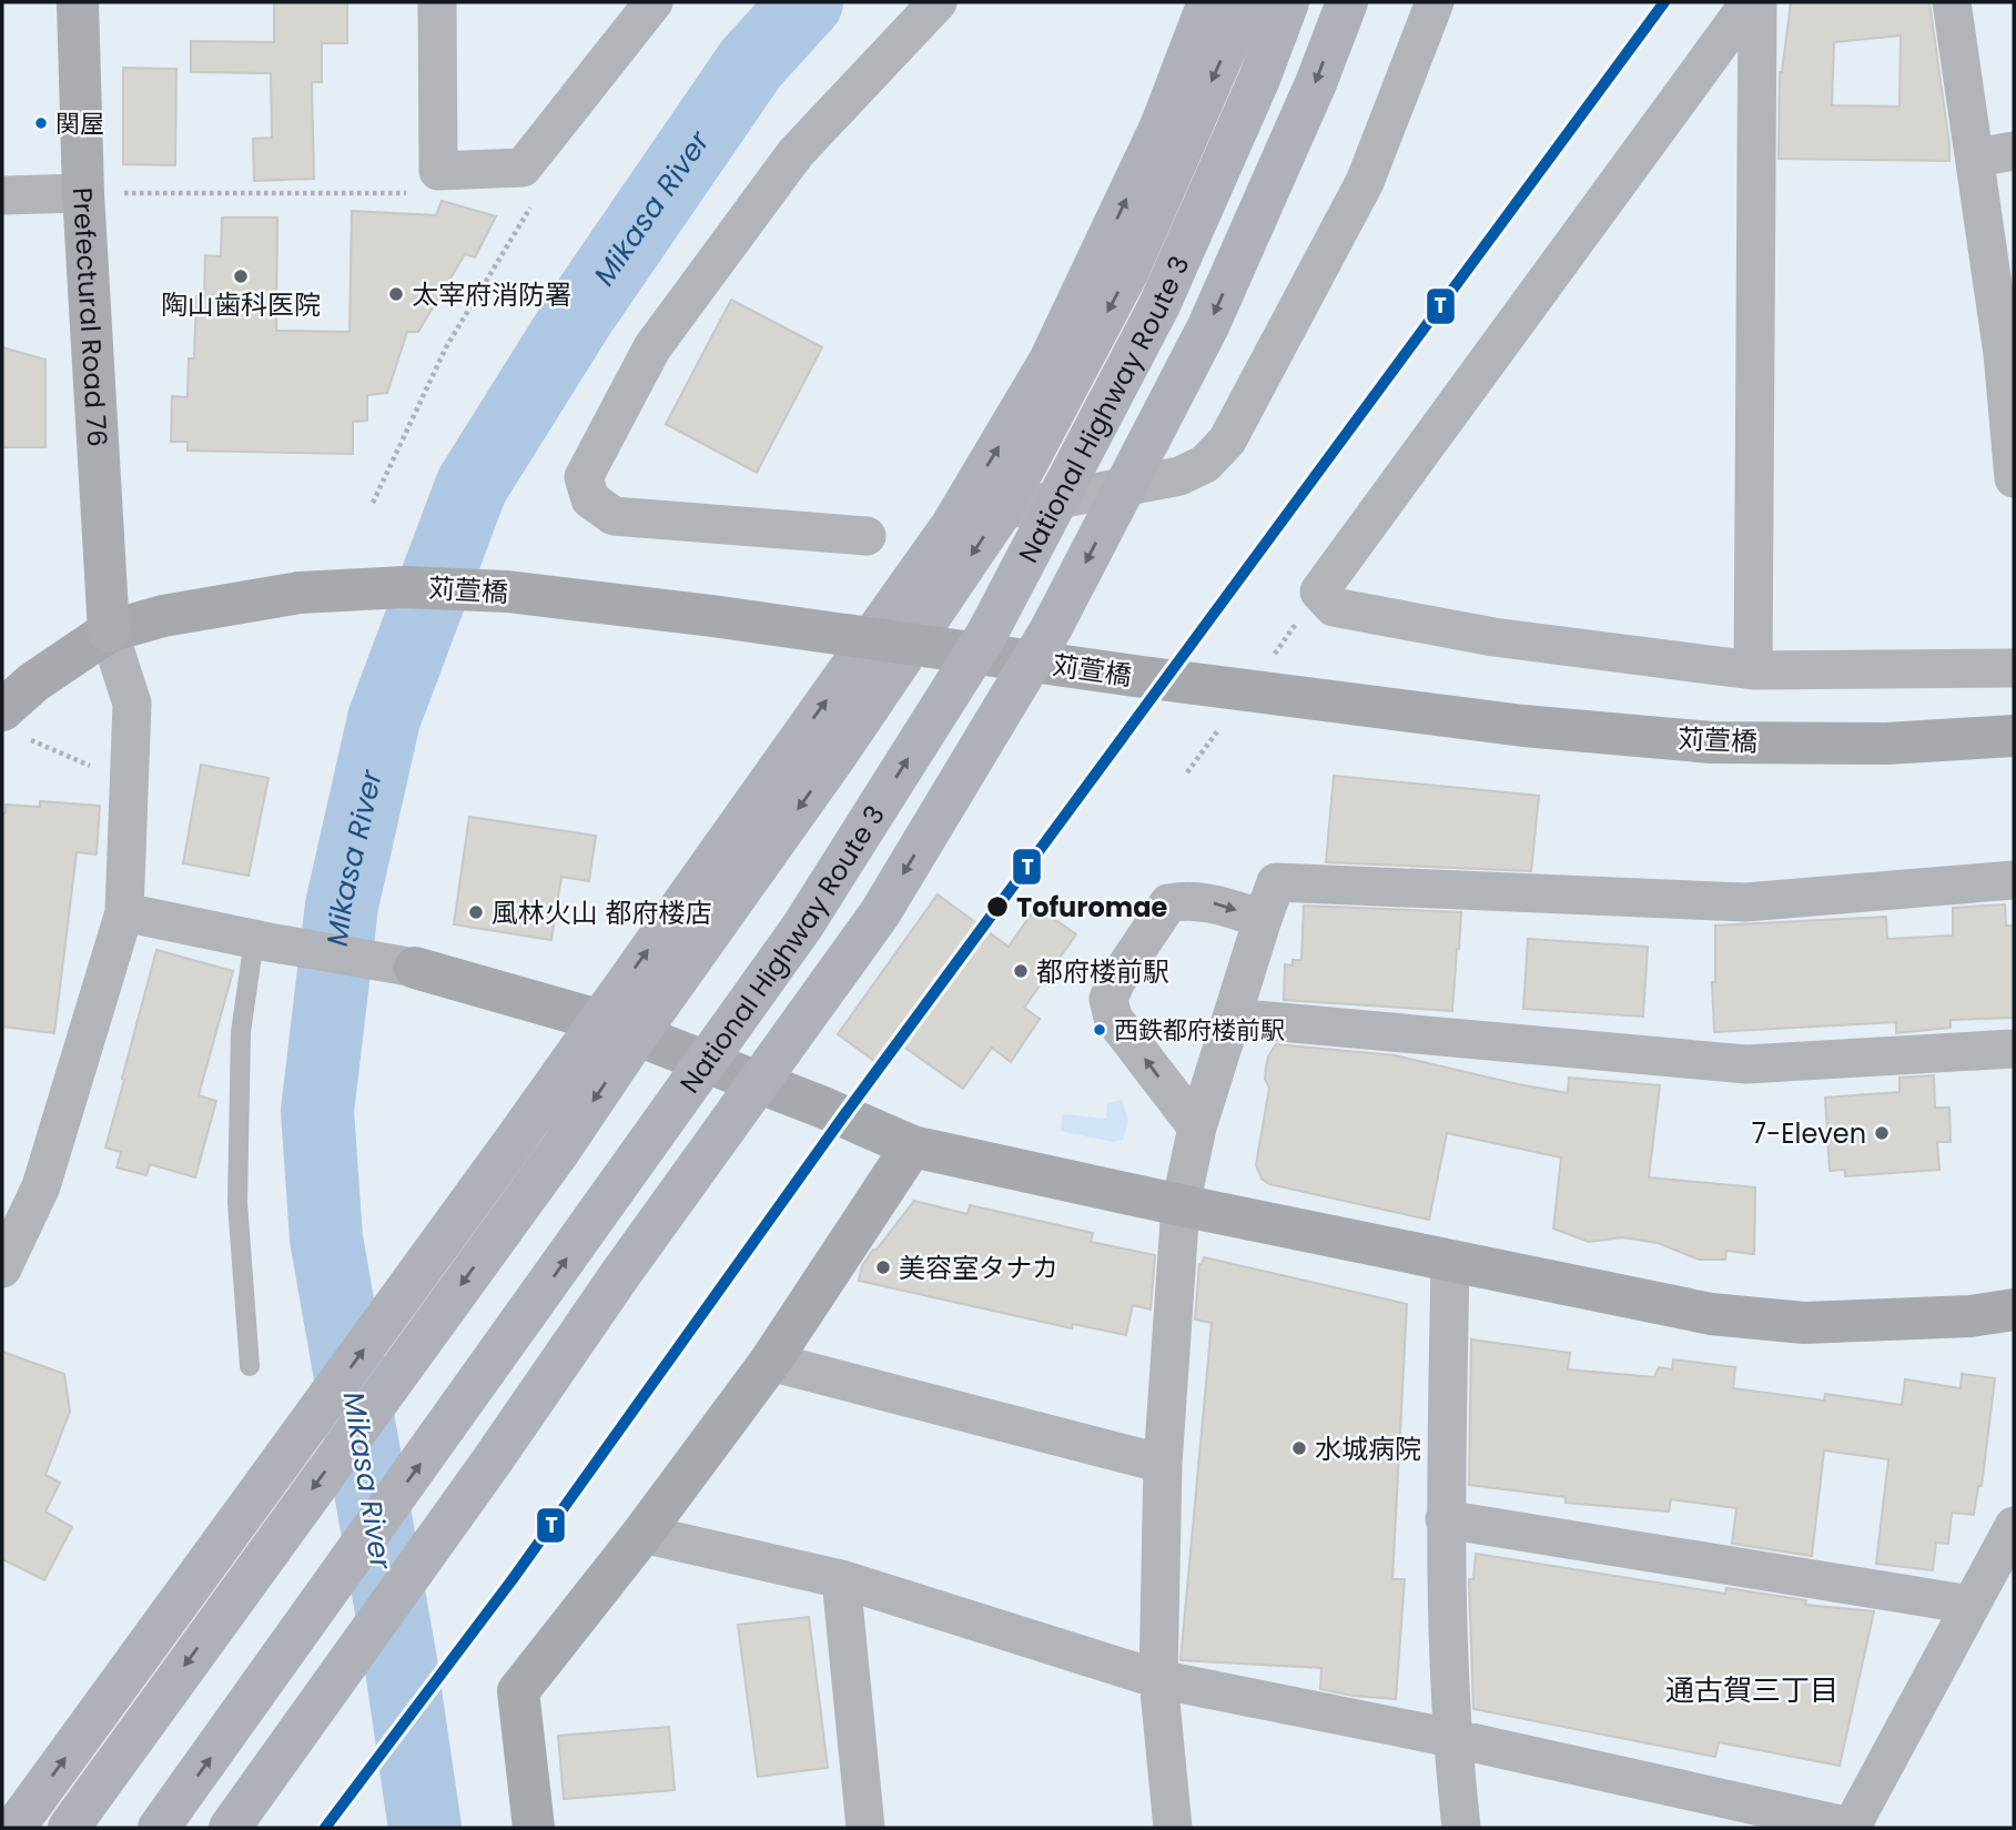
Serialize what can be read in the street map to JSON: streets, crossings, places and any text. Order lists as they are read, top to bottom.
{
  "streets": {
    "highway": ["National Highway Route 3"],
    "main road": ["Prefectural Road 76"],
    "street": ["苅萱橋"]
  },
  "crossings": [
    ["Prefectural Road 76", "苅萱橋"]
  ],
  "districts": ["通古賀三丁目"],
  "water": ["Mikasa River"],
  "places": [
    "関屋",
    "陶山歯科医院",
    "太宰府消防署",
    "Tofuromae",
    "風林火山 都府楼店",
    "都府楼前駅",
    "西鉄都府楼前駅",
    "7-Eleven",
    "美容室タナカ",
    "水城病院"
  ],
  "lines": ["transit line T"]
}
